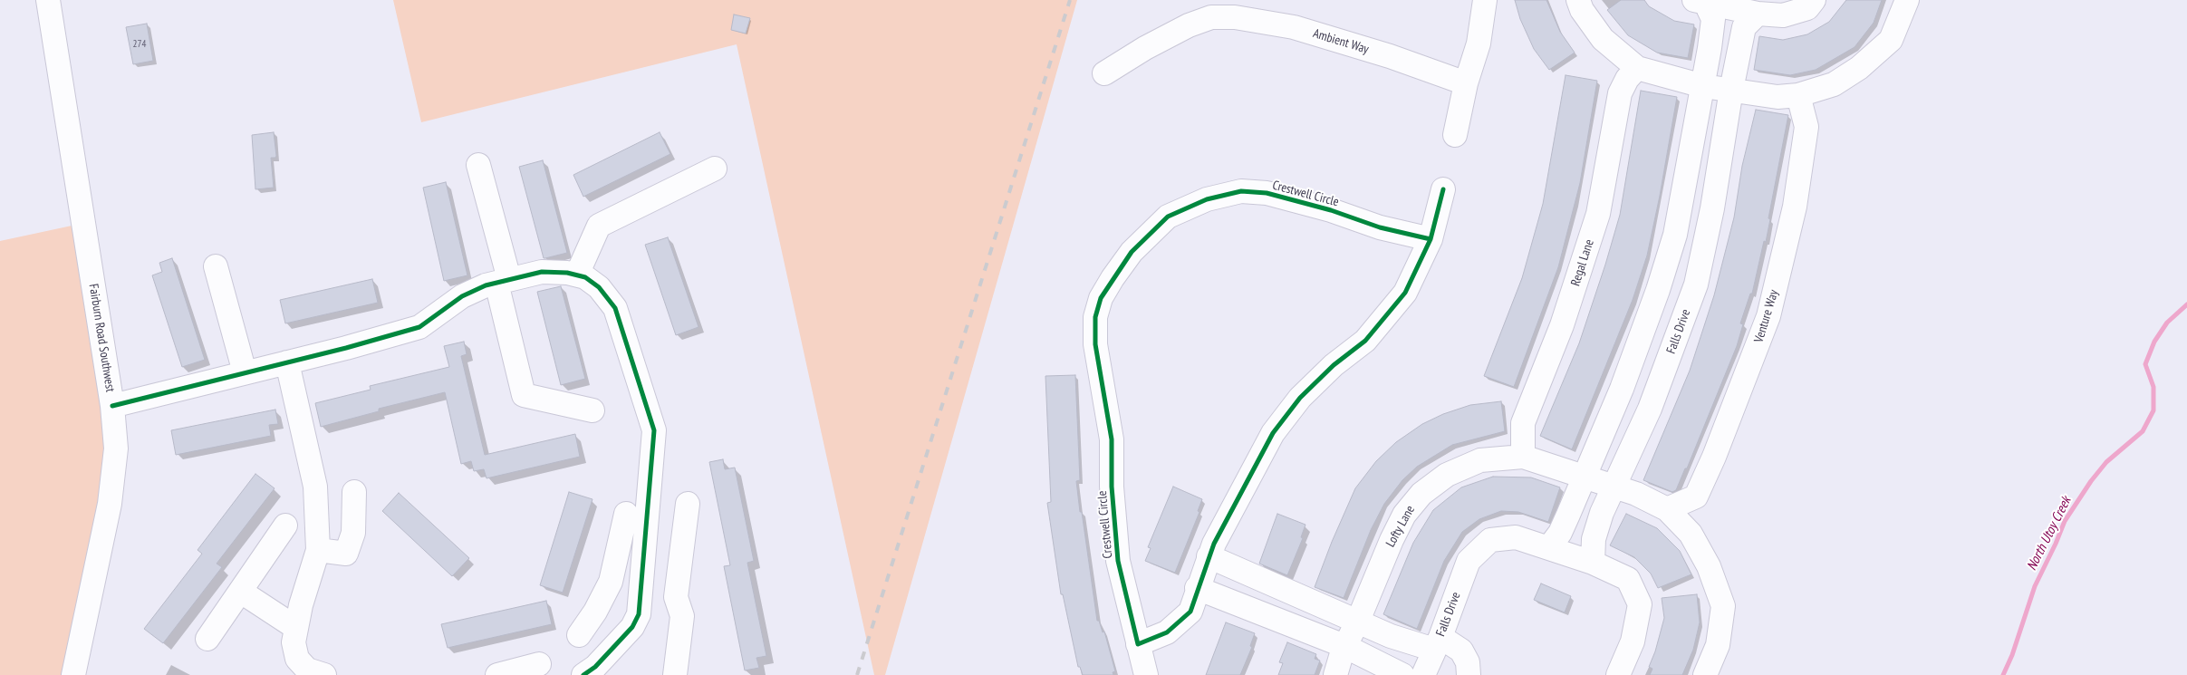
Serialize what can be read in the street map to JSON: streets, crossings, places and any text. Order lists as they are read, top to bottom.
{
  "streets": {
    "street": [
      "Ambient Way",
      "Crestwell Circle",
      "Regal Lane",
      "Venture Way",
      "Falls Drive",
      "Fairburn Road Southwest",
      "Lofty Lane"
    ]
  },
  "crossings": [
    ["Regal Lane", "Lofty Lane"],
    ["Venture Way", "Lofty Lane"],
    ["Falls Drive", "Lofty Lane"]
  ],
  "water": ["North Utoy Creek"],
  "house_numbers": ["274"]
}
